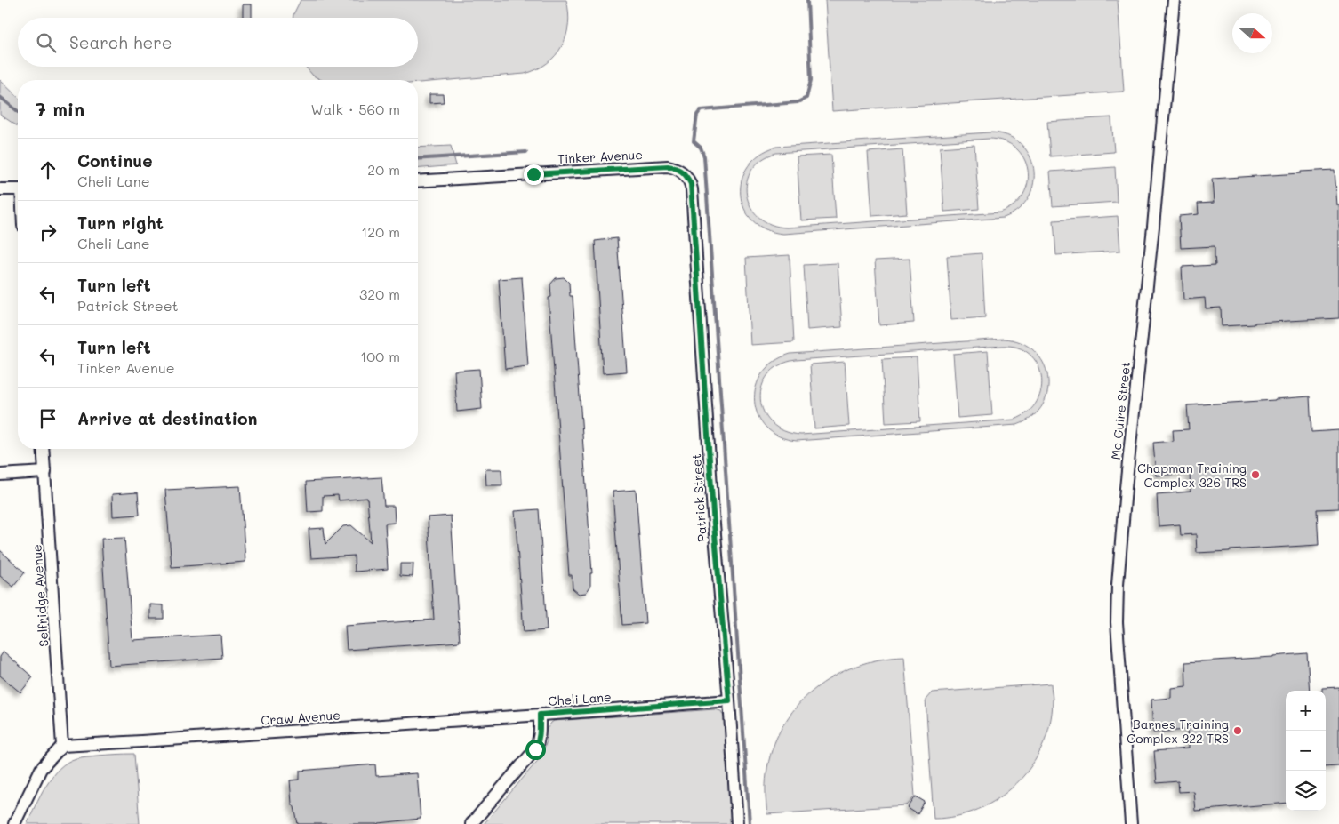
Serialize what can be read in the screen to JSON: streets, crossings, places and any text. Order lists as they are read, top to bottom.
{
  "streets": {
    "street": [
      "Tinker Avenue",
      "Mc Guire Street",
      "Patrick Street",
      "Selfridge Avenue",
      "Cheli Lane",
      "Craw Avenue"
    ]
  },
  "crossings": [
    ["Tinker Avenue", "Patrick Street"],
    ["Patrick Street", "Cheli Lane"],
    ["Selfridge Avenue", "Craw Avenue"],
    ["Cheli Lane", "Craw Avenue"]
  ],
  "places": ["Chapman Training Complex 326 TRS", "Barnes Training Complex 322 TRS"],
  "north": "right",
  "page": {
    "search": "Search here",
    "heading": ["7 min", "Walk · 560 m"],
    "list": [
      ["Continue", "Cheli Lane", "20 m"],
      ["Turn right", "Cheli Lane", "120 m"],
      ["Turn left", "Patrick Street", "320 m"],
      ["Turn left", "Tinker Avenue", "100 m"],
      "Arrive at destination"
    ],
    "map_buttons": ["+", "−"]
  }
}
